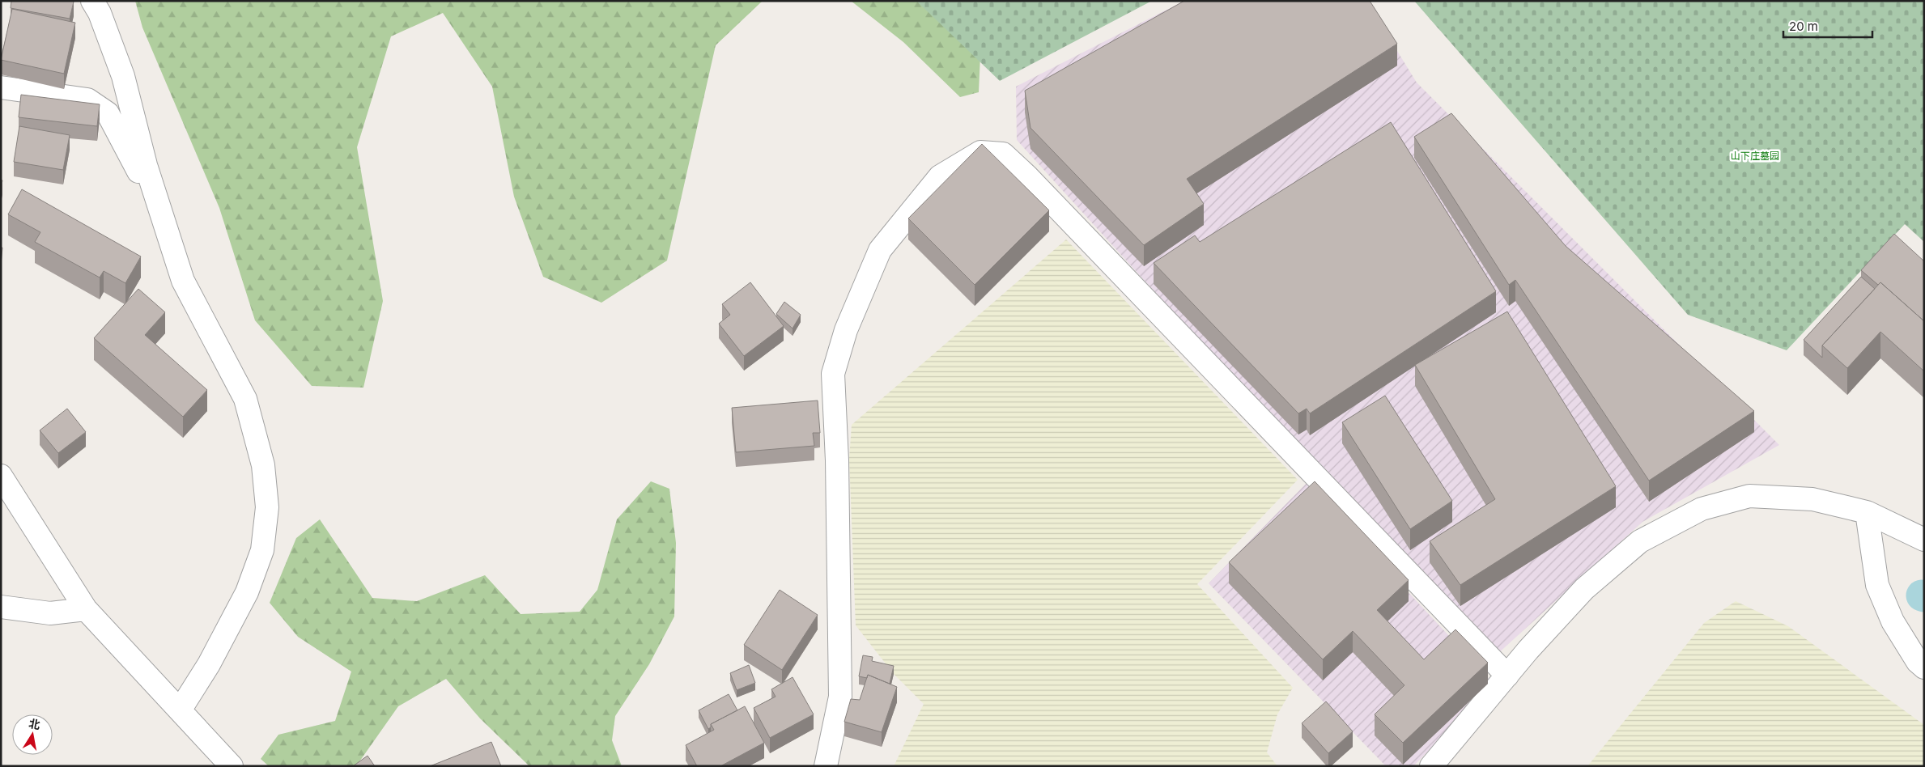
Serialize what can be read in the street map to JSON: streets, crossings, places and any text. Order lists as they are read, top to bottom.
{
  "parks": ["山下庄墓园"],
  "scale_bar": "20 m",
  "north": "top"
}
